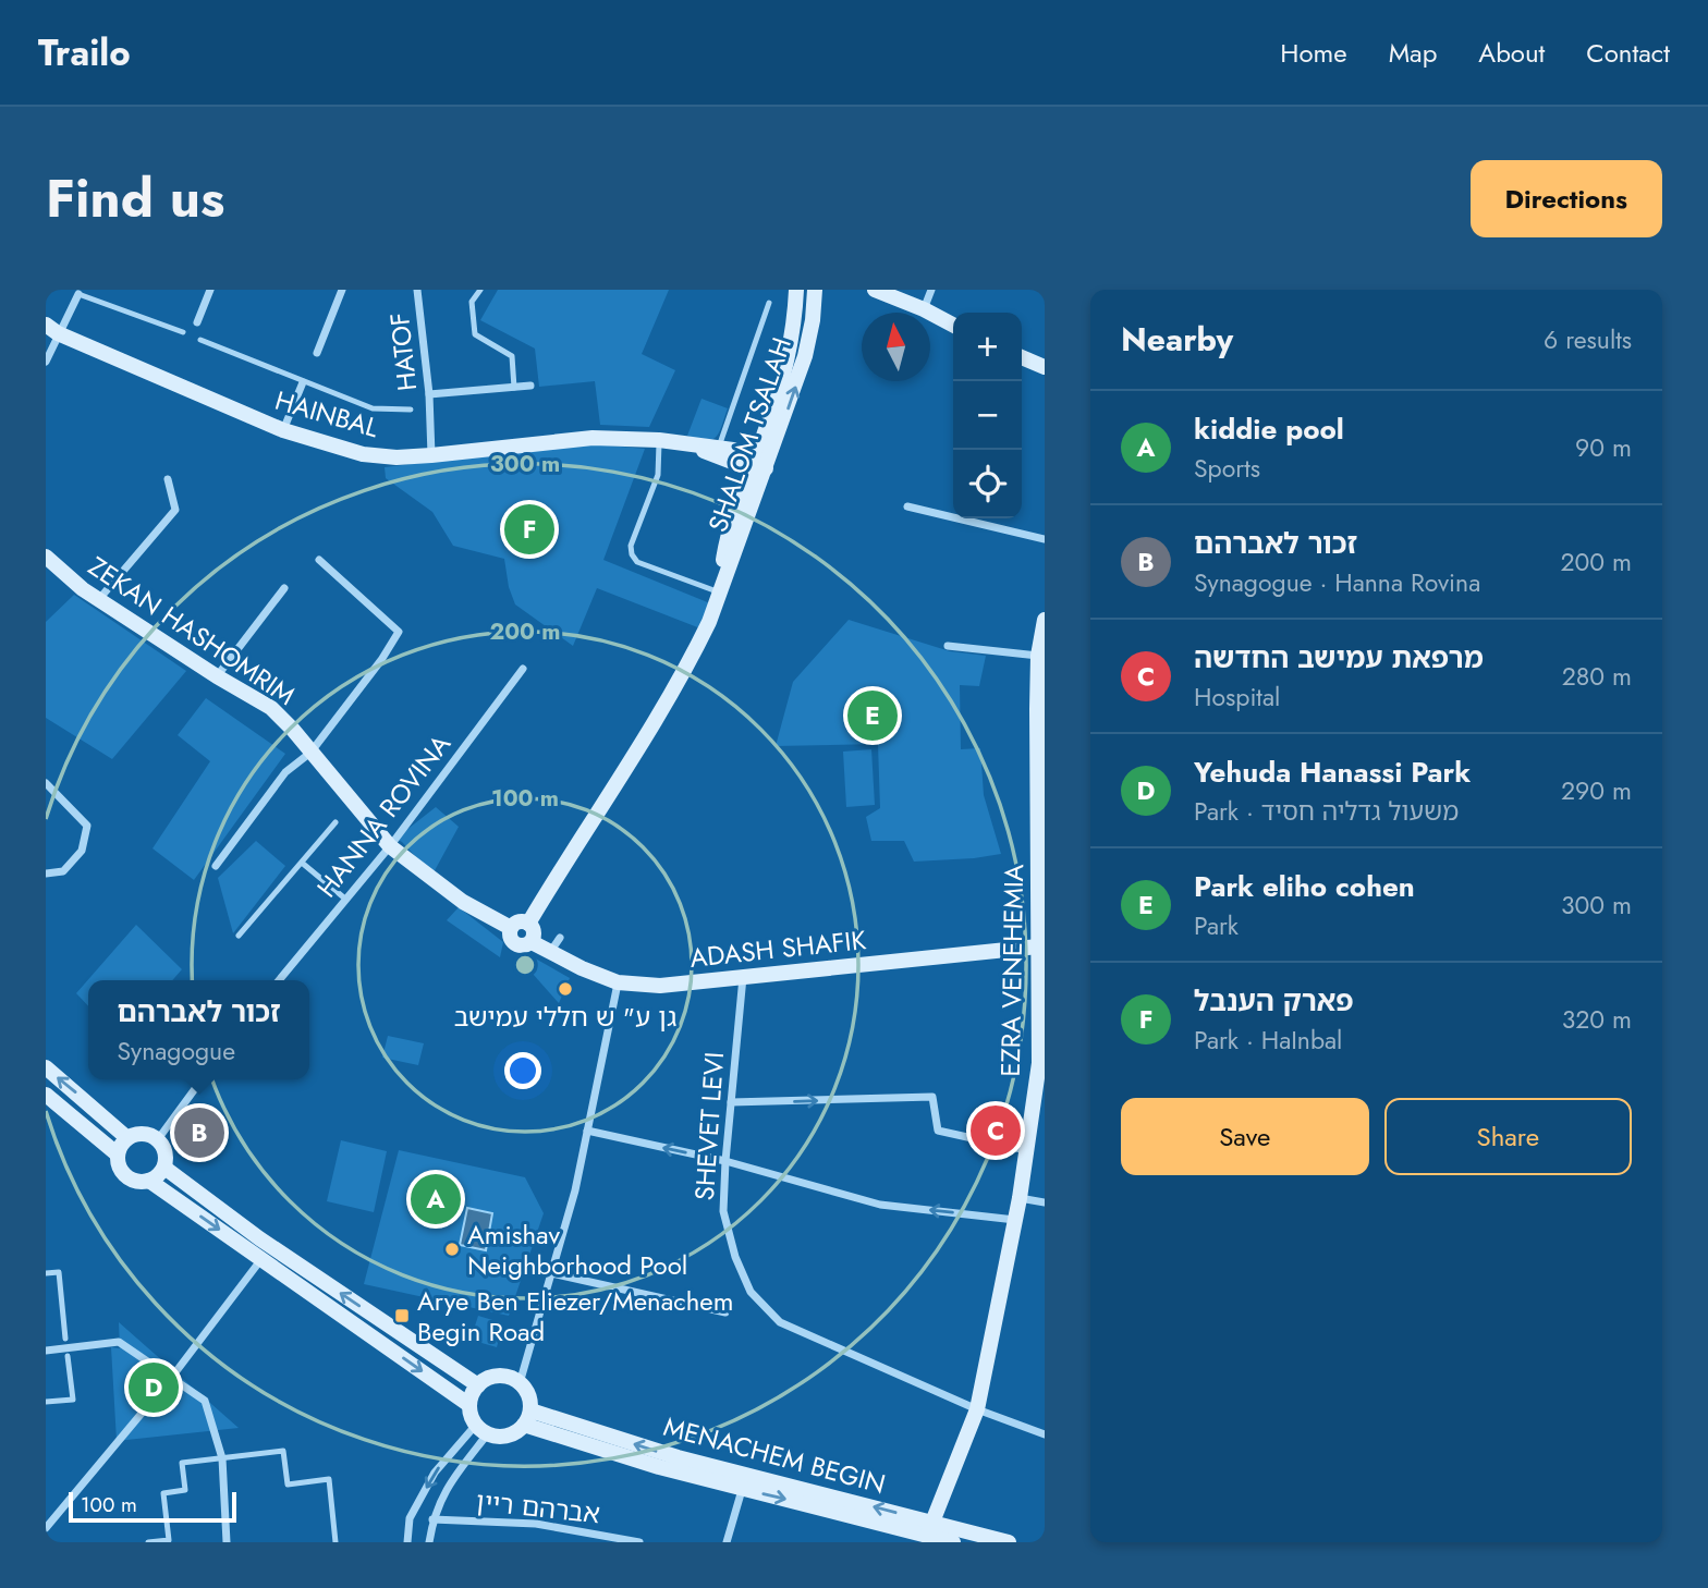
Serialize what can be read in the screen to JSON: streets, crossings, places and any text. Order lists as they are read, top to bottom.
{
  "streets": {
    "street": [
      "HATOF",
      "HAINBAL",
      "SHALOM TSALAH",
      "ZEKAN HASHOMRIM",
      "HANNA ROVINA",
      "ADASH SHAFIK",
      "EZRA VENEHEMIA",
      "SHEVET LEVI",
      "MENACHEM BEGIN",
      "אברהם ריין"
    ]
  },
  "crossings": [
    ["HATOF", "HAINBAL"],
    ["SHALOM TSALAH", "ZEKAN HASHOMRIM"],
    ["SHALOM TSALAH", "ADASH SHAFIK"],
    ["ZEKAN HASHOMRIM", "HANNA ROVINA"],
    ["ZEKAN HASHOMRIM", "ADASH SHAFIK"],
    ["ADASH SHAFIK", "EZRA VENEHEMIA"],
    ["ADASH SHAFIK", "SHEVET LEVI"],
    ["EZRA VENEHEMIA", "SHEVET LEVI"],
    ["EZRA VENEHEMIA", "MENACHEM BEGIN"]
  ],
  "places": {
    "other": ["גן ע\" ש חללי עמישב", "Amishav Neighborhood Pool"],
    "transit": ["Arye Ben Eliezer/Menachem Begin Road"]
  },
  "scale_bar": "100 m",
  "north": "top",
  "page": {
    "header": "Trailo",
    "nav": [
      "Home",
      "Map",
      "About",
      "Contact"
    ],
    "title": "Find us",
    "buttons": [
      "Directions",
      ["Save", "Share"]
    ],
    "heading": ["Nearby", "6 results"],
    "map_buttons": ["+", "−"],
    "list": [
      {
        "mark": "A",
        "name": "kiddie pool",
        "note": "Sports",
        "value": "90 m"
      },
      {
        "mark": "B",
        "name": "זכור לאברהם",
        "note": "Synagogue · Hanna Rovina",
        "value": "200 m"
      },
      {
        "mark": "C",
        "name": "מרפאת עמישב החדשה",
        "note": "Hospital",
        "value": "280 m"
      },
      {
        "mark": "D",
        "name": "Yehuda Hanassi Park",
        "note": "Park · משעול גדליה חסיד",
        "value": "290 m"
      },
      {
        "mark": "E",
        "name": "Park eliho cohen",
        "note": "Park",
        "value": "300 m"
      },
      {
        "mark": "F",
        "name": "פארק הענבל",
        "note": "Park · HaInbal",
        "value": "320 m"
      }
    ],
    "pins": [
      "F",
      "E",
      "C",
      "B",
      "A",
      "D"
    ],
    "popup": ["זכור לאברהם", "Synagogue"],
    "scale": "100 m"
  },
  "rings": ["300 m", "200 m", "100 m"]
}
